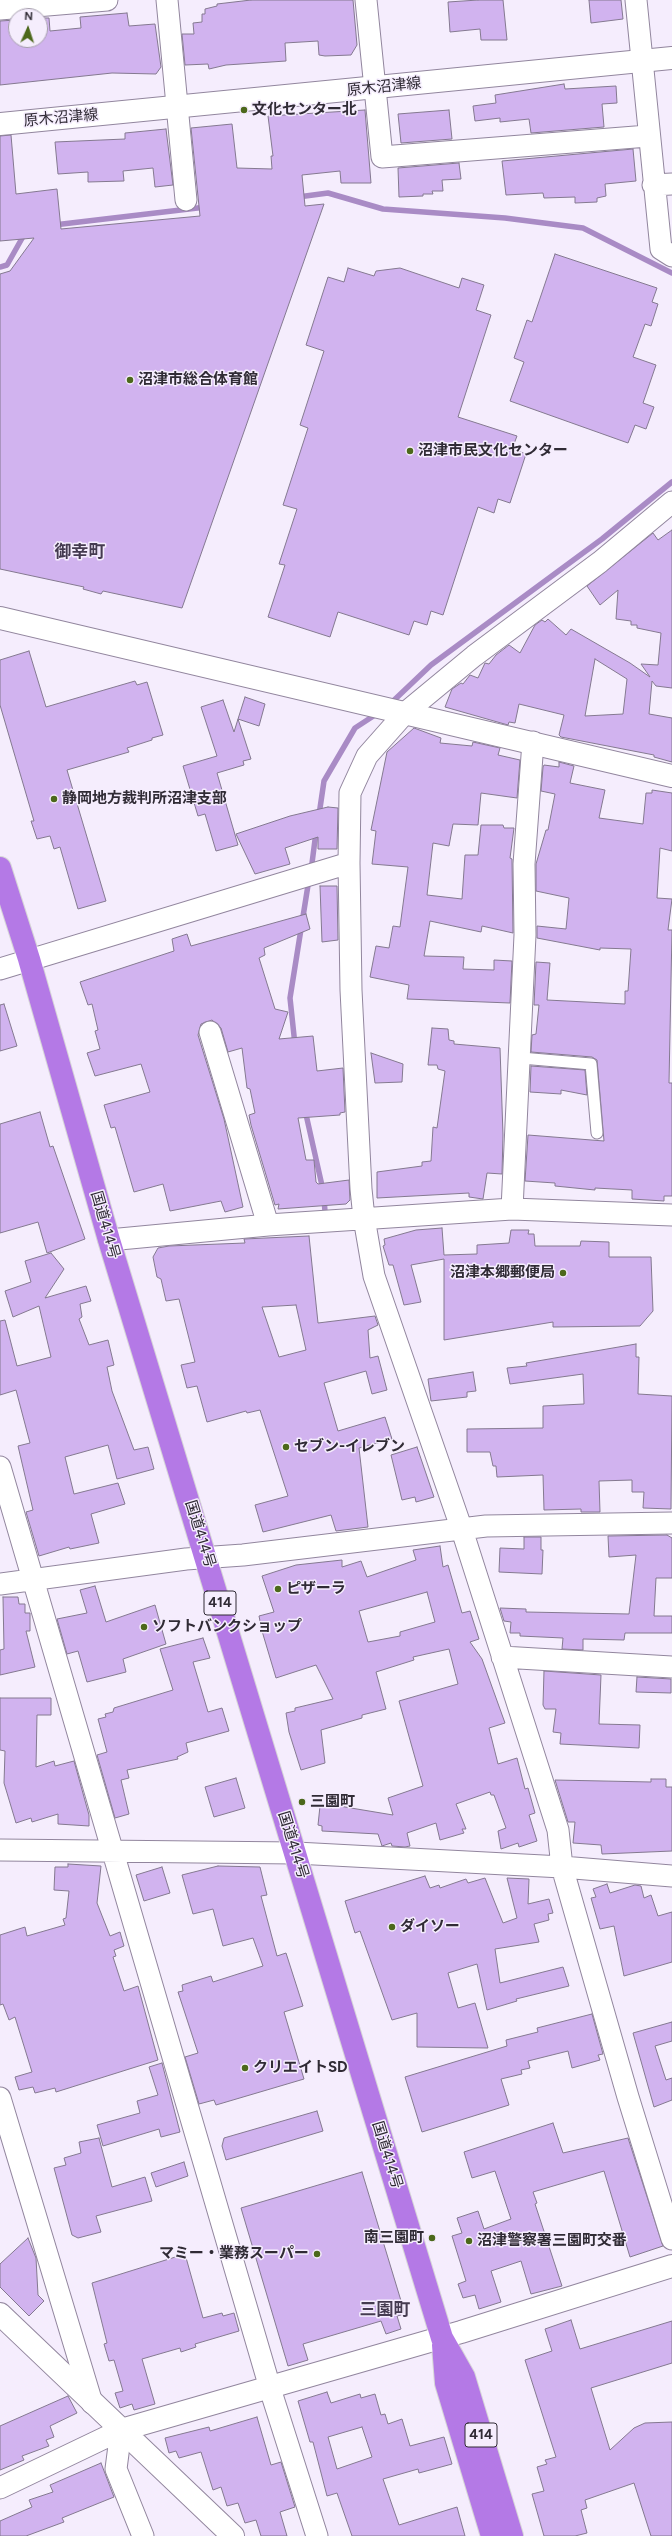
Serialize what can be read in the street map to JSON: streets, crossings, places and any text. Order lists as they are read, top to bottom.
{
  "streets": {
    "highway": ["国道414号", "414"],
    "street": ["原木沼津線"]
  },
  "districts": ["御幸町", "三園町"],
  "places": [
    "文化センター北",
    "沼津市総合体育館",
    "沼津市民文化センター",
    "静岡地方裁判所沼津支部",
    "沼津本郷郵便局",
    "セブン-イレブン",
    "ピザーラ",
    "ソフトバンクショップ",
    "三園町",
    "ダイソー",
    "クリエイトSD",
    "南三園町",
    "沼津警察署三園町交番",
    "マミー・業務スーパー"
  ],
  "north": "top"
}
